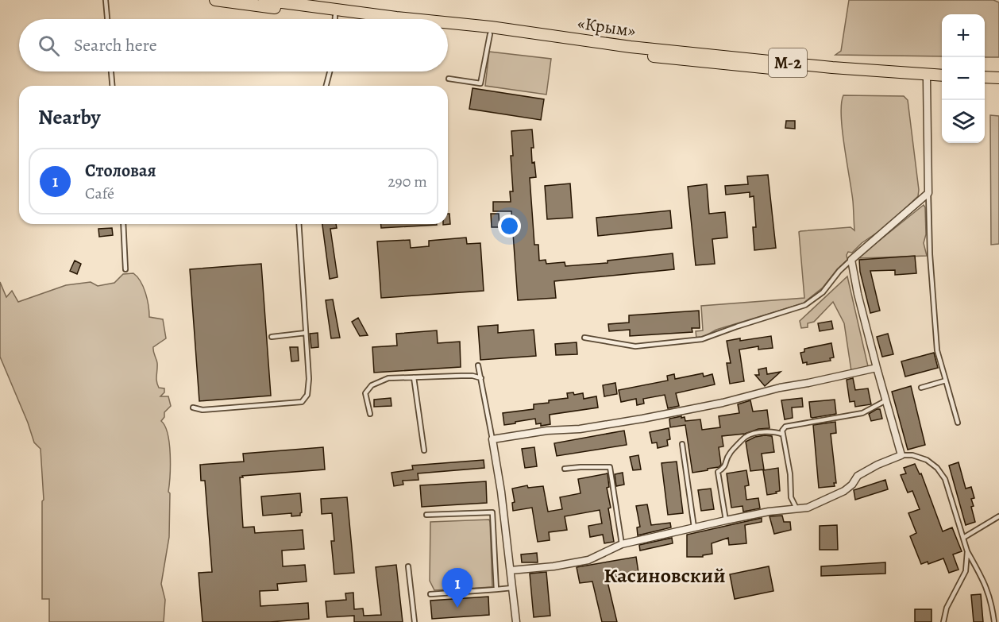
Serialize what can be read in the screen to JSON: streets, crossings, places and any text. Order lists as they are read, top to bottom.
{
  "streets": {
    "highway": ["«Крым»", "М-2"]
  },
  "districts": ["Касиновский"],
  "page": {
    "map_buttons": ["+", "−"],
    "search": "Search here",
    "heading": "Nearby",
    "list": [
      {
        "mark": "1",
        "name": "Столовая",
        "note": "Café",
        "value": "290 m"
      }
    ],
    "pins": "1"
  }
}
